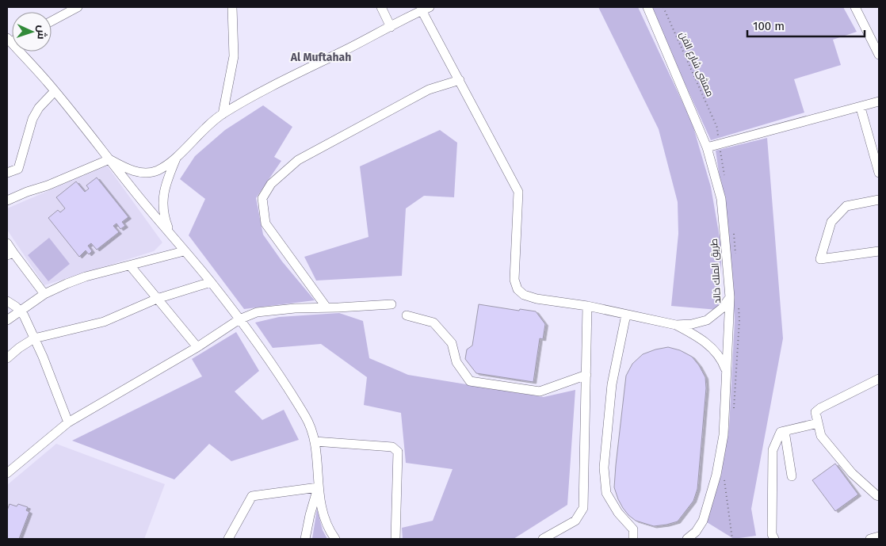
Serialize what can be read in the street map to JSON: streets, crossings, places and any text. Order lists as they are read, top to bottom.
{
  "streets": {
    "street": ["طريق الملك خالد"],
    "path": ["ممشى شارع الفن"]
  },
  "districts": ["Al Muftahah"],
  "scale_bar": "100 m",
  "north": "right"
}
